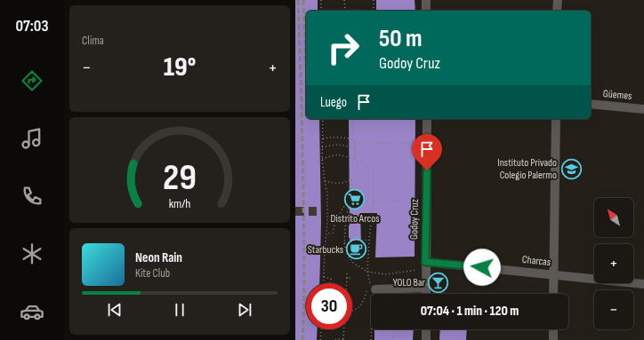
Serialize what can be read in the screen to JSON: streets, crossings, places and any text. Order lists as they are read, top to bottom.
{
  "streets": {
    "street": ["Güemes", "Godoy Cruz", "Charcas"]
  },
  "crossings": [
    ["Godoy Cruz", "Charcas"]
  ],
  "places": {
    "school or university": ["Instituto Privado Colegio Palermo"],
    "supermarket": ["Distrito Arcos"],
    "cafe": ["Starbucks"],
    "bar": ["YOLO Bar"]
  },
  "north": "top left",
  "page": {
    "tabs": "07:03",
    "tile": "Clima",
    "turn": ["50 m", "Godoy Cruz"],
    "heat": ["−", "19°", "+"],
    "then": "Luego",
    "map_buttons": ["+", "−"],
    "song": ["Neon Rain", "Kite Club"],
    "limit": "30",
    "trip": "07:04 · 1 min · 120 m",
    "gauge": ["29", "km/h"]
  }
}
